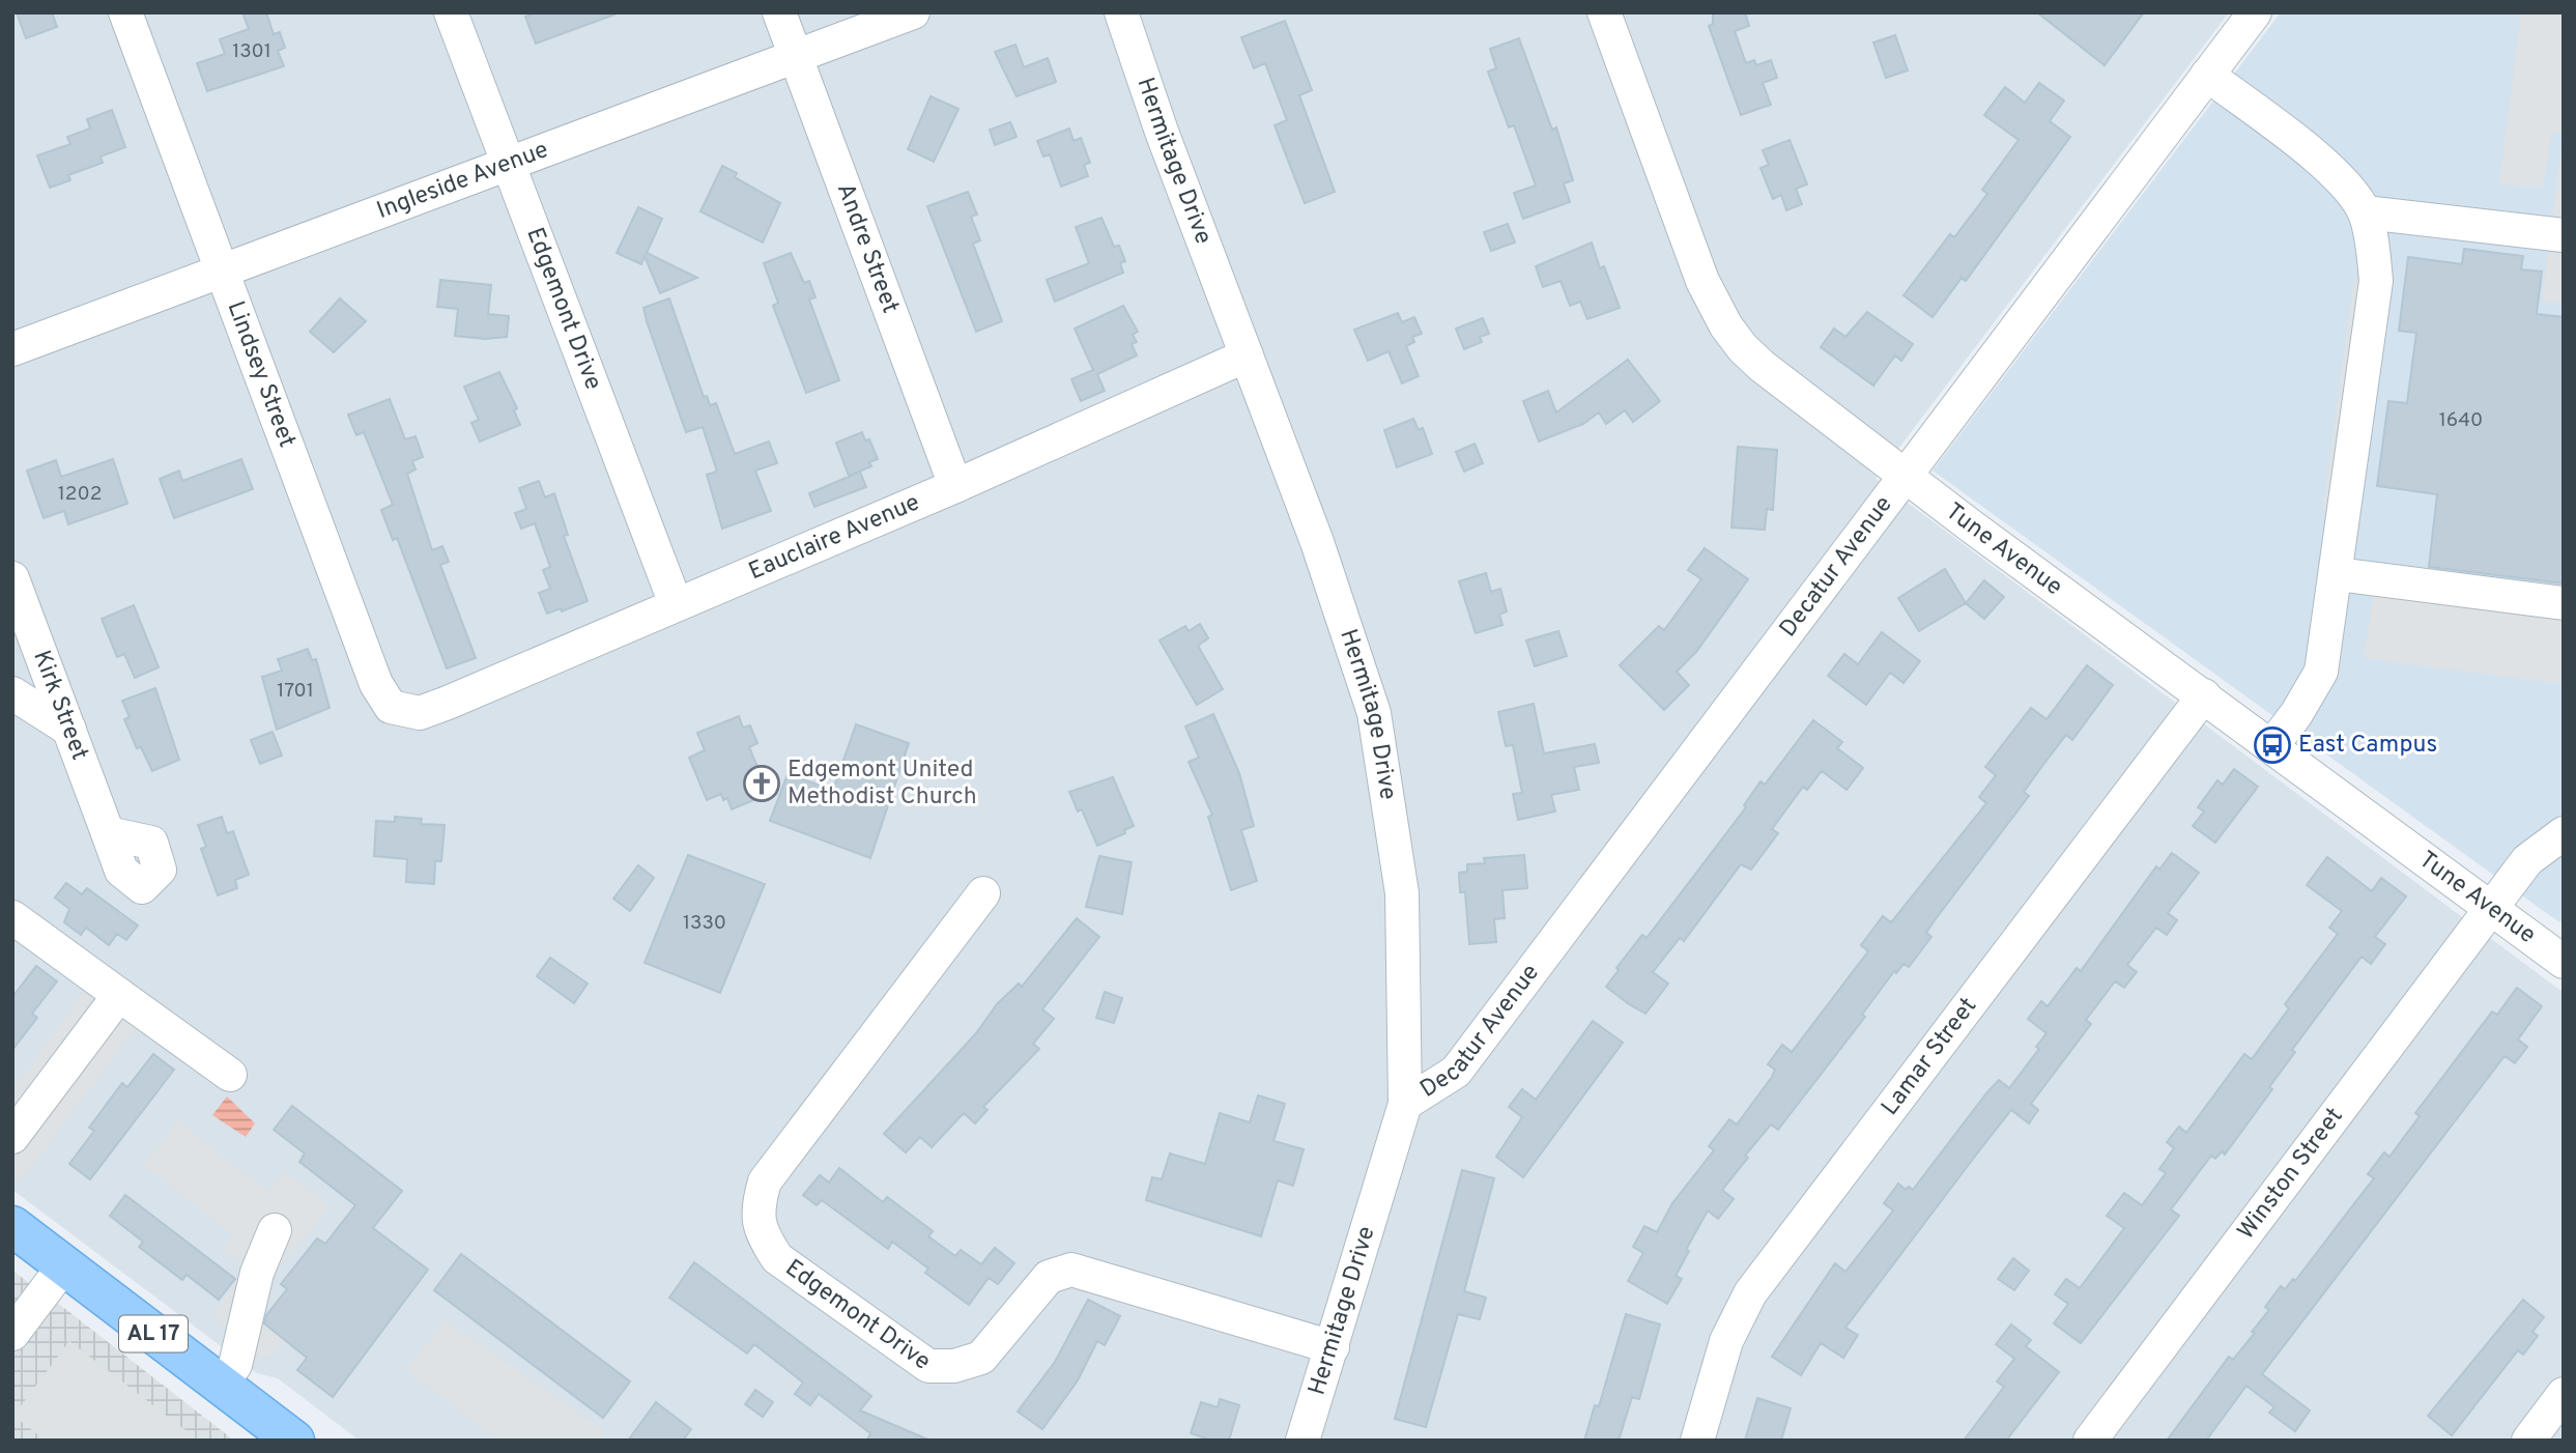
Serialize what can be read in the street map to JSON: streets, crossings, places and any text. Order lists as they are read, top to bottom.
{
  "streets": {
    "main road": ["AL 17"],
    "street": [
      "Hermitage Drive",
      "Ingleside Avenue",
      "Andre Street",
      "Edgemont Drive",
      "Lindsey Street",
      "Eauclaire Avenue",
      "Tune Avenue",
      "Decatur Avenue",
      "Kirk Street",
      "Lamar Street",
      "Winston Street"
    ]
  },
  "crossings": [
    ["Hermitage Drive", "Edgemont Drive"],
    ["Hermitage Drive", "Eauclaire Avenue"],
    ["Hermitage Drive", "Decatur Avenue"],
    ["Ingleside Avenue", "Andre Street"],
    ["Ingleside Avenue", "Edgemont Drive"],
    ["Ingleside Avenue", "Lindsey Street"],
    ["Andre Street", "Eauclaire Avenue"],
    ["Edgemont Drive", "Eauclaire Avenue"],
    ["Lindsey Street", "Eauclaire Avenue"],
    ["Tune Avenue", "Decatur Avenue"],
    ["Tune Avenue", "Lamar Street"],
    ["Tune Avenue", "Winston Street"]
  ],
  "places": {
    "bus stop": ["East Campus"],
    "church": ["Edgemont United Methodist Church"]
  },
  "house_numbers": [
    "1301",
    "1640",
    "1202",
    "1701",
    "1330"
  ]
}
